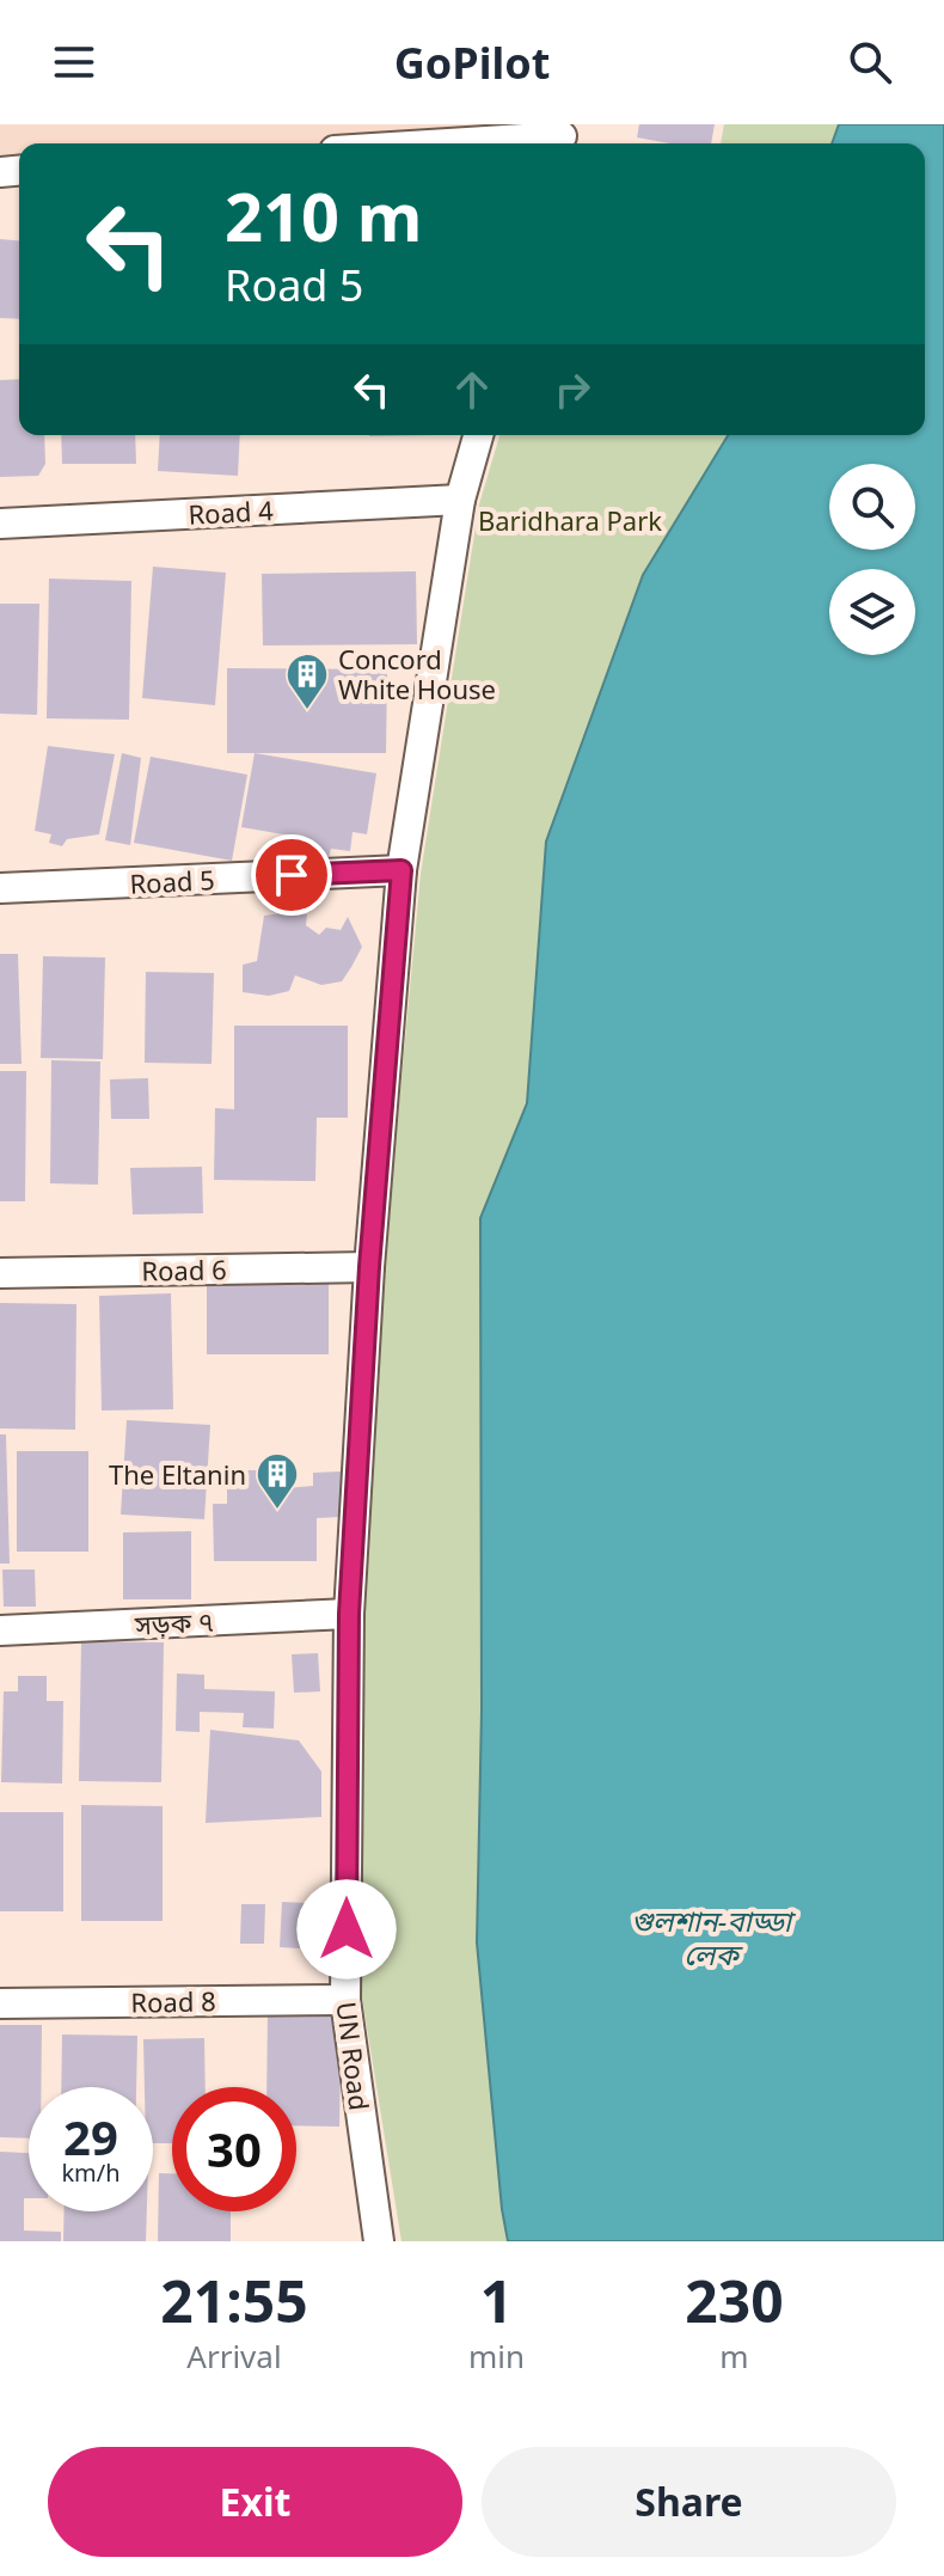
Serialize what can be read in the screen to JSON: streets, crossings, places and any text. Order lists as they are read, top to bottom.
{
  "streets": {
    "street": [
      "Road 4",
      "Road 5",
      "Road 6",
      "সড়ক ৭",
      "Road 8",
      "UN Road"
    ]
  },
  "crossings": [
    ["Road 4", "UN Road"],
    ["Road 5", "UN Road"],
    ["Road 6", "UN Road"],
    ["সড়ক ৭", "UN Road"],
    ["Road 8", "UN Road"]
  ],
  "water": ["গুলশান-বাড্ডা লেক"],
  "parks": ["Baridhara Park"],
  "places": {
    "building": ["Concord White House", "The Eltanin"]
  },
  "page": {
    "header": "GoPilot",
    "turn": ["210 m", "Road 5"],
    "speed": "29 km/h",
    "limit": "30",
    "eta": [
      "21:55",
      "Arrival",
      "1",
      "min",
      "230",
      "m"
    ],
    "buttons": ["Exit", "Share"]
  }
}
